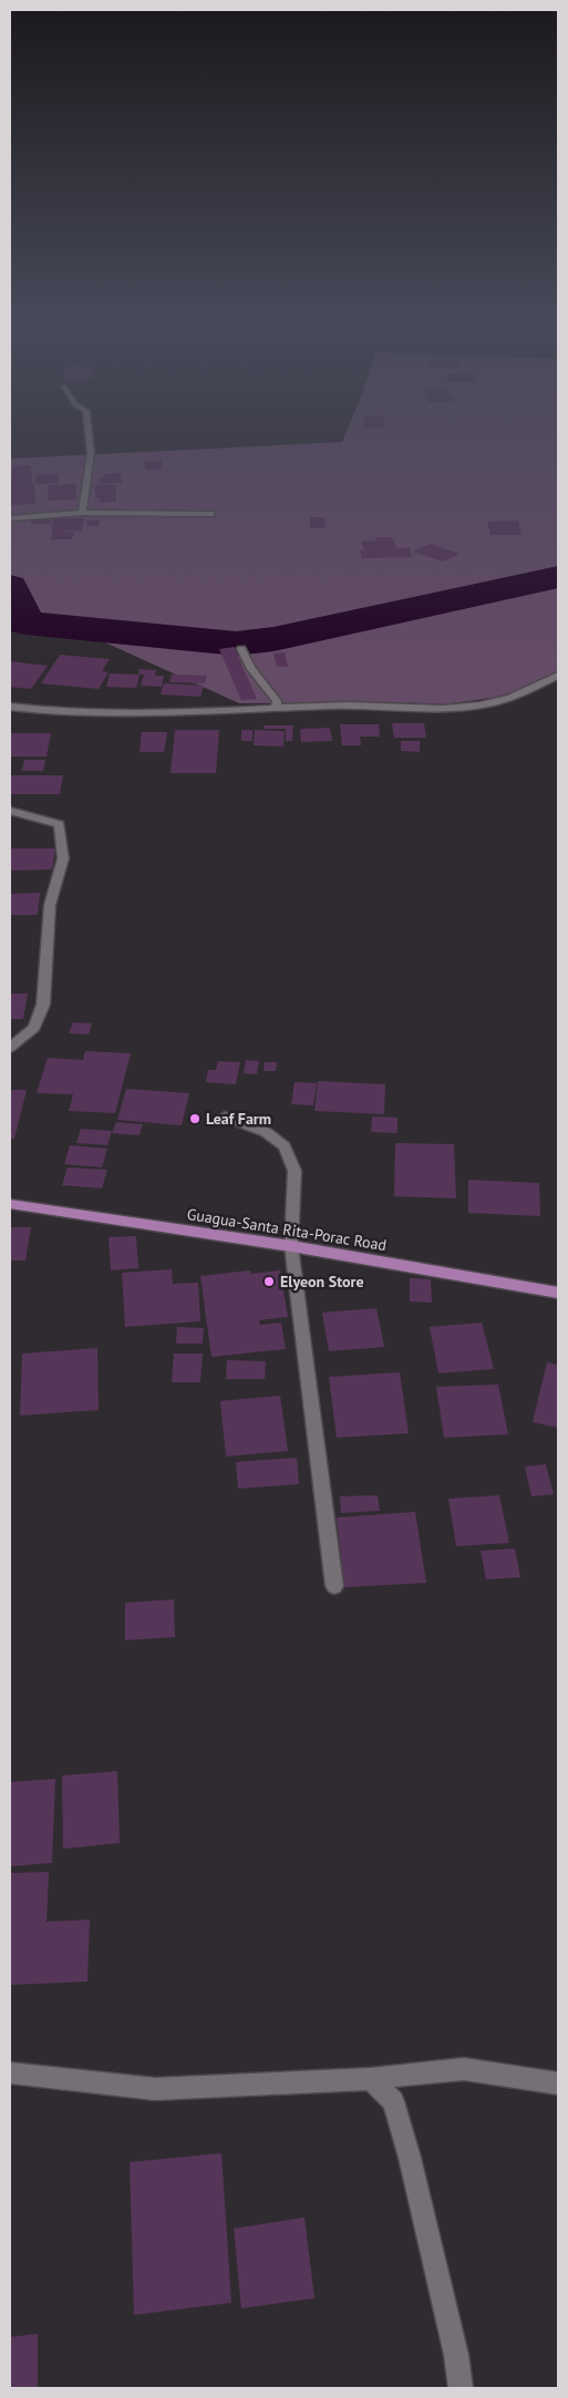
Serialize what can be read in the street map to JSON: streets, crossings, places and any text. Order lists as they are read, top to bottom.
{
  "streets": {
    "main road": ["Guagua-Santa Rita-Porac Road"]
  },
  "places": ["Leaf Farm", "Elyeon Store"]
}
